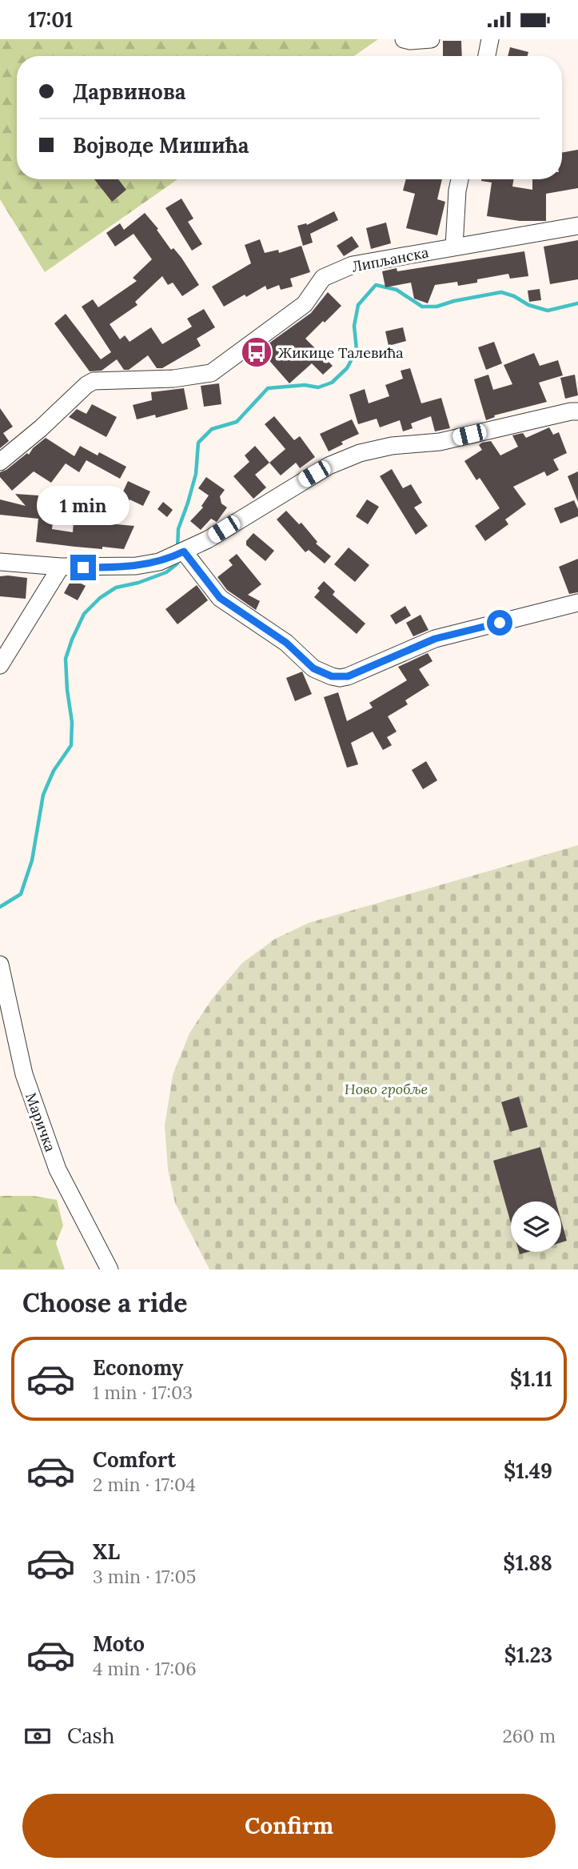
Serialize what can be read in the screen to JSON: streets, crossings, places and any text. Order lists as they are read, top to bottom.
{
  "streets": {
    "street": ["Липљанска", "Маричка"]
  },
  "parks": ["Ново гробље"],
  "places": {
    "bus stop": ["Жикице Талевића"]
  },
  "page": {
    "status": "17:01",
    "banner": ["Дарвинова", "Војводе Мишића"],
    "bubble": "1 min",
    "heading": "Choose a ride",
    "list": [
      {
        "name": "Economy",
        "note": "1 min · 17:03",
        "value": "$1.11"
      },
      {
        "name": "Comfort",
        "note": "2 min · 17:04",
        "value": "$1.49"
      },
      {
        "name": "XL",
        "note": "3 min · 17:05",
        "value": "$1.88"
      },
      {
        "name": "Moto",
        "note": "4 min · 17:06",
        "value": "$1.23"
      }
    ],
    "pay": ["Cash", "260 m"],
    "buttons": "Confirm"
  }
}
